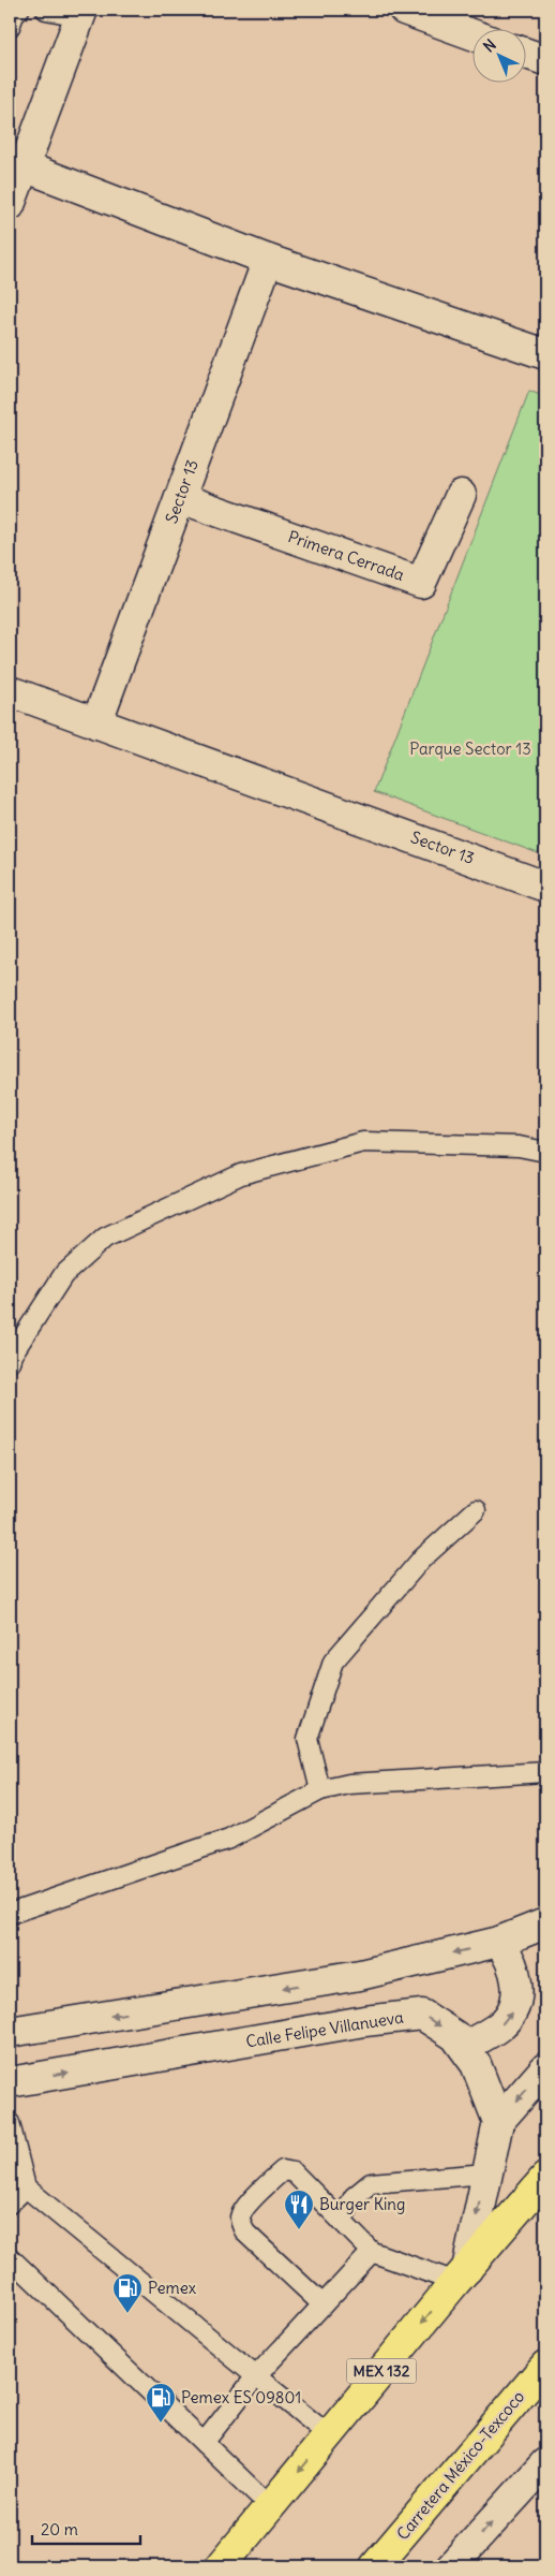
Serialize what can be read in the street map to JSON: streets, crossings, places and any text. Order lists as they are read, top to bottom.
{
  "streets": {
    "highway": ["MEX 132", "Carretera México-Texcoco"],
    "street": ["Sector 13", "Primera Cerrada", "Calle Felipe Villanueva"]
  },
  "crossings": [
    ["Sector 13", "Primera Cerrada"]
  ],
  "parks": ["Parque Sector 13"],
  "places": {
    "restaurant": ["Burger King"],
    "fuel station": ["Pemex", "Pemex ES 09801"]
  },
  "scale_bar": "20 m",
  "north": "top left"
}
